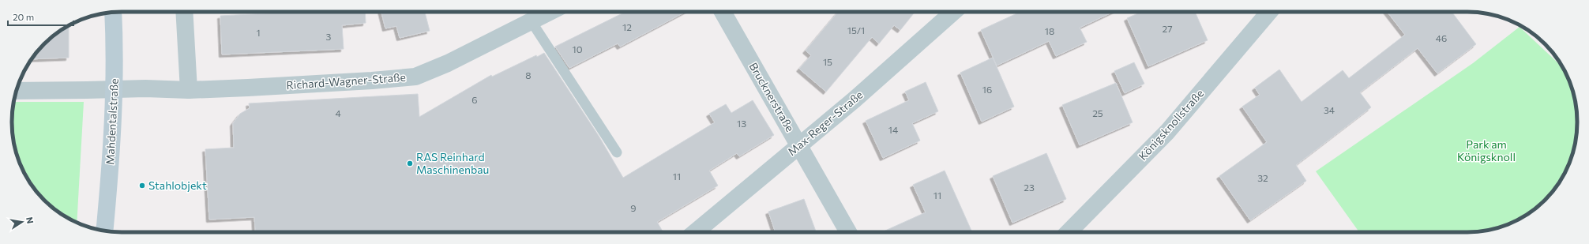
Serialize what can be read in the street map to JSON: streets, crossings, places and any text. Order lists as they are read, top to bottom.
{
  "streets": {
    "main road": ["Mahdentalstraße"],
    "street": [
      "Richard-Wagner-Straße",
      "Brucknerstraße",
      "Max-Reger-Straße",
      "Königsknollstraße"
    ]
  },
  "crossings": [
    ["Richard-Wagner-Straße", "Mahdentalstraße"],
    ["Brucknerstraße", "Max-Reger-Straße"]
  ],
  "parks": ["Park am Königsknoll"],
  "places": ["RAS Reinhard Maschinenbau", "Stahlobjekt"],
  "house_numbers": [
    "12",
    "27",
    "15/1",
    "18",
    "1",
    "3",
    "46",
    "10",
    "15",
    "8",
    "16",
    "6",
    "34",
    "4",
    "25",
    "13",
    "14",
    "11",
    "32",
    "23",
    "11",
    "9"
  ],
  "scale_bar": "20 m",
  "north": "right"
}
